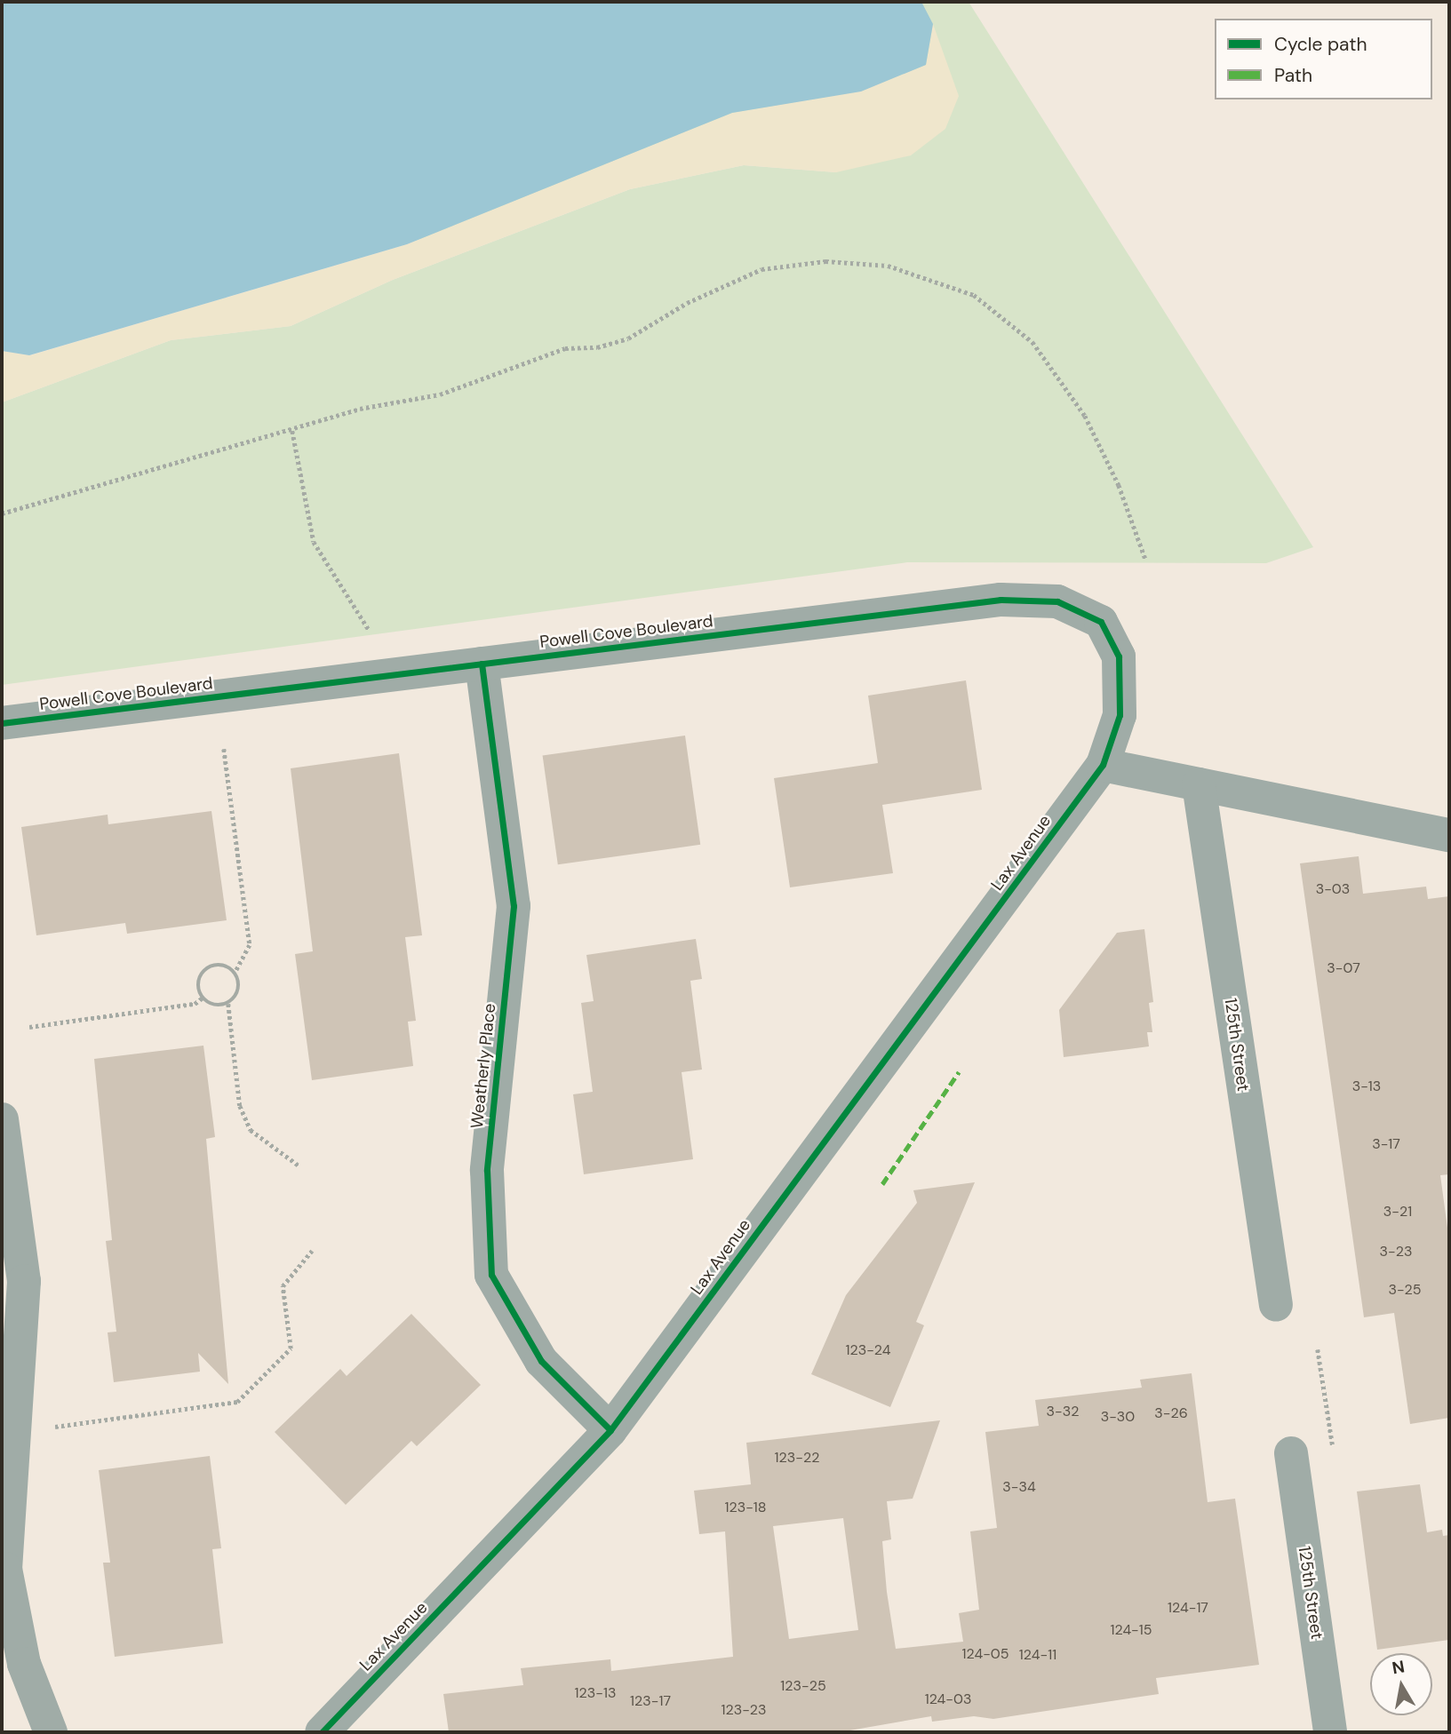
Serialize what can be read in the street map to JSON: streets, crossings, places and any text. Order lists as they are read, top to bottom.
{
  "streets": {
    "street": [
      "Powell Cove Boulevard",
      "Lax Avenue",
      "125th Street",
      "Weatherly Place"
    ]
  },
  "crossings": [
    ["Powell Cove Boulevard", "Lax Avenue"],
    ["Powell Cove Boulevard", "Weatherly Place"],
    ["Lax Avenue", "Weatherly Place"]
  ],
  "house_numbers": [
    "3-03",
    "3-07",
    "3-13",
    "3-17",
    "3-21",
    "3-23",
    "3-25",
    "123-24",
    "3-32",
    "3-26",
    "3-30",
    "123-22",
    "3-34",
    "123-18",
    "124-17",
    "124-15",
    "124-05",
    "124-11",
    "123-25",
    "123-13",
    "124-03",
    "123-17",
    "123-23"
  ],
  "legend": ["Cycle path", "Path"],
  "north": "top"
}
